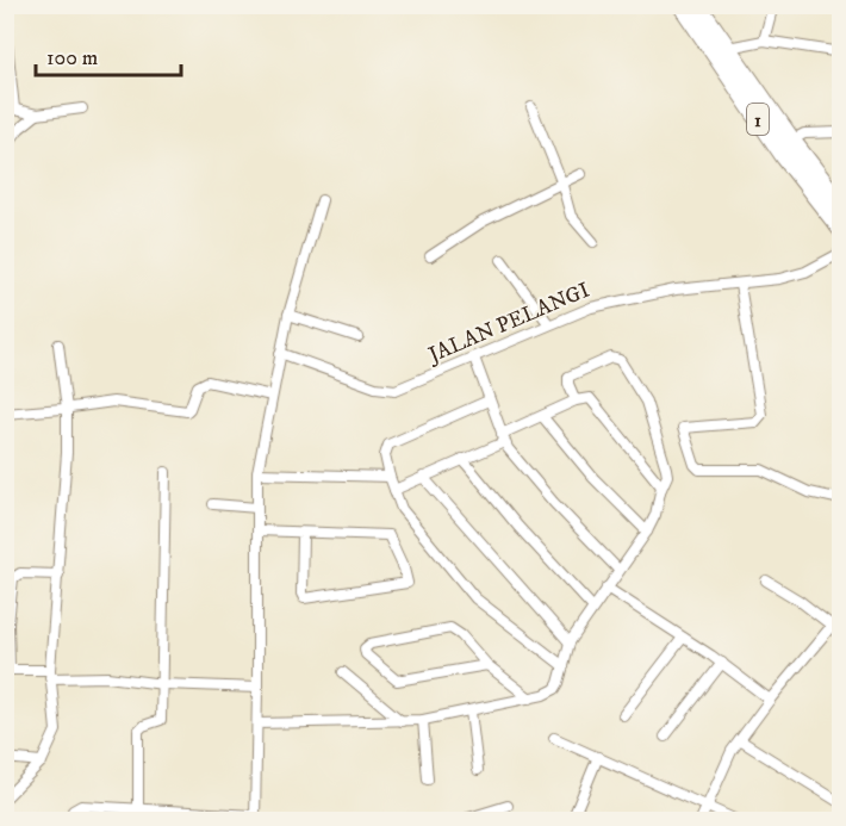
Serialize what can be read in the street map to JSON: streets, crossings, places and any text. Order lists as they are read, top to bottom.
{
  "streets": {
    "highway": ["1"],
    "street": ["JALAN PELANGI"]
  },
  "scale_bar": "100 m"
}
